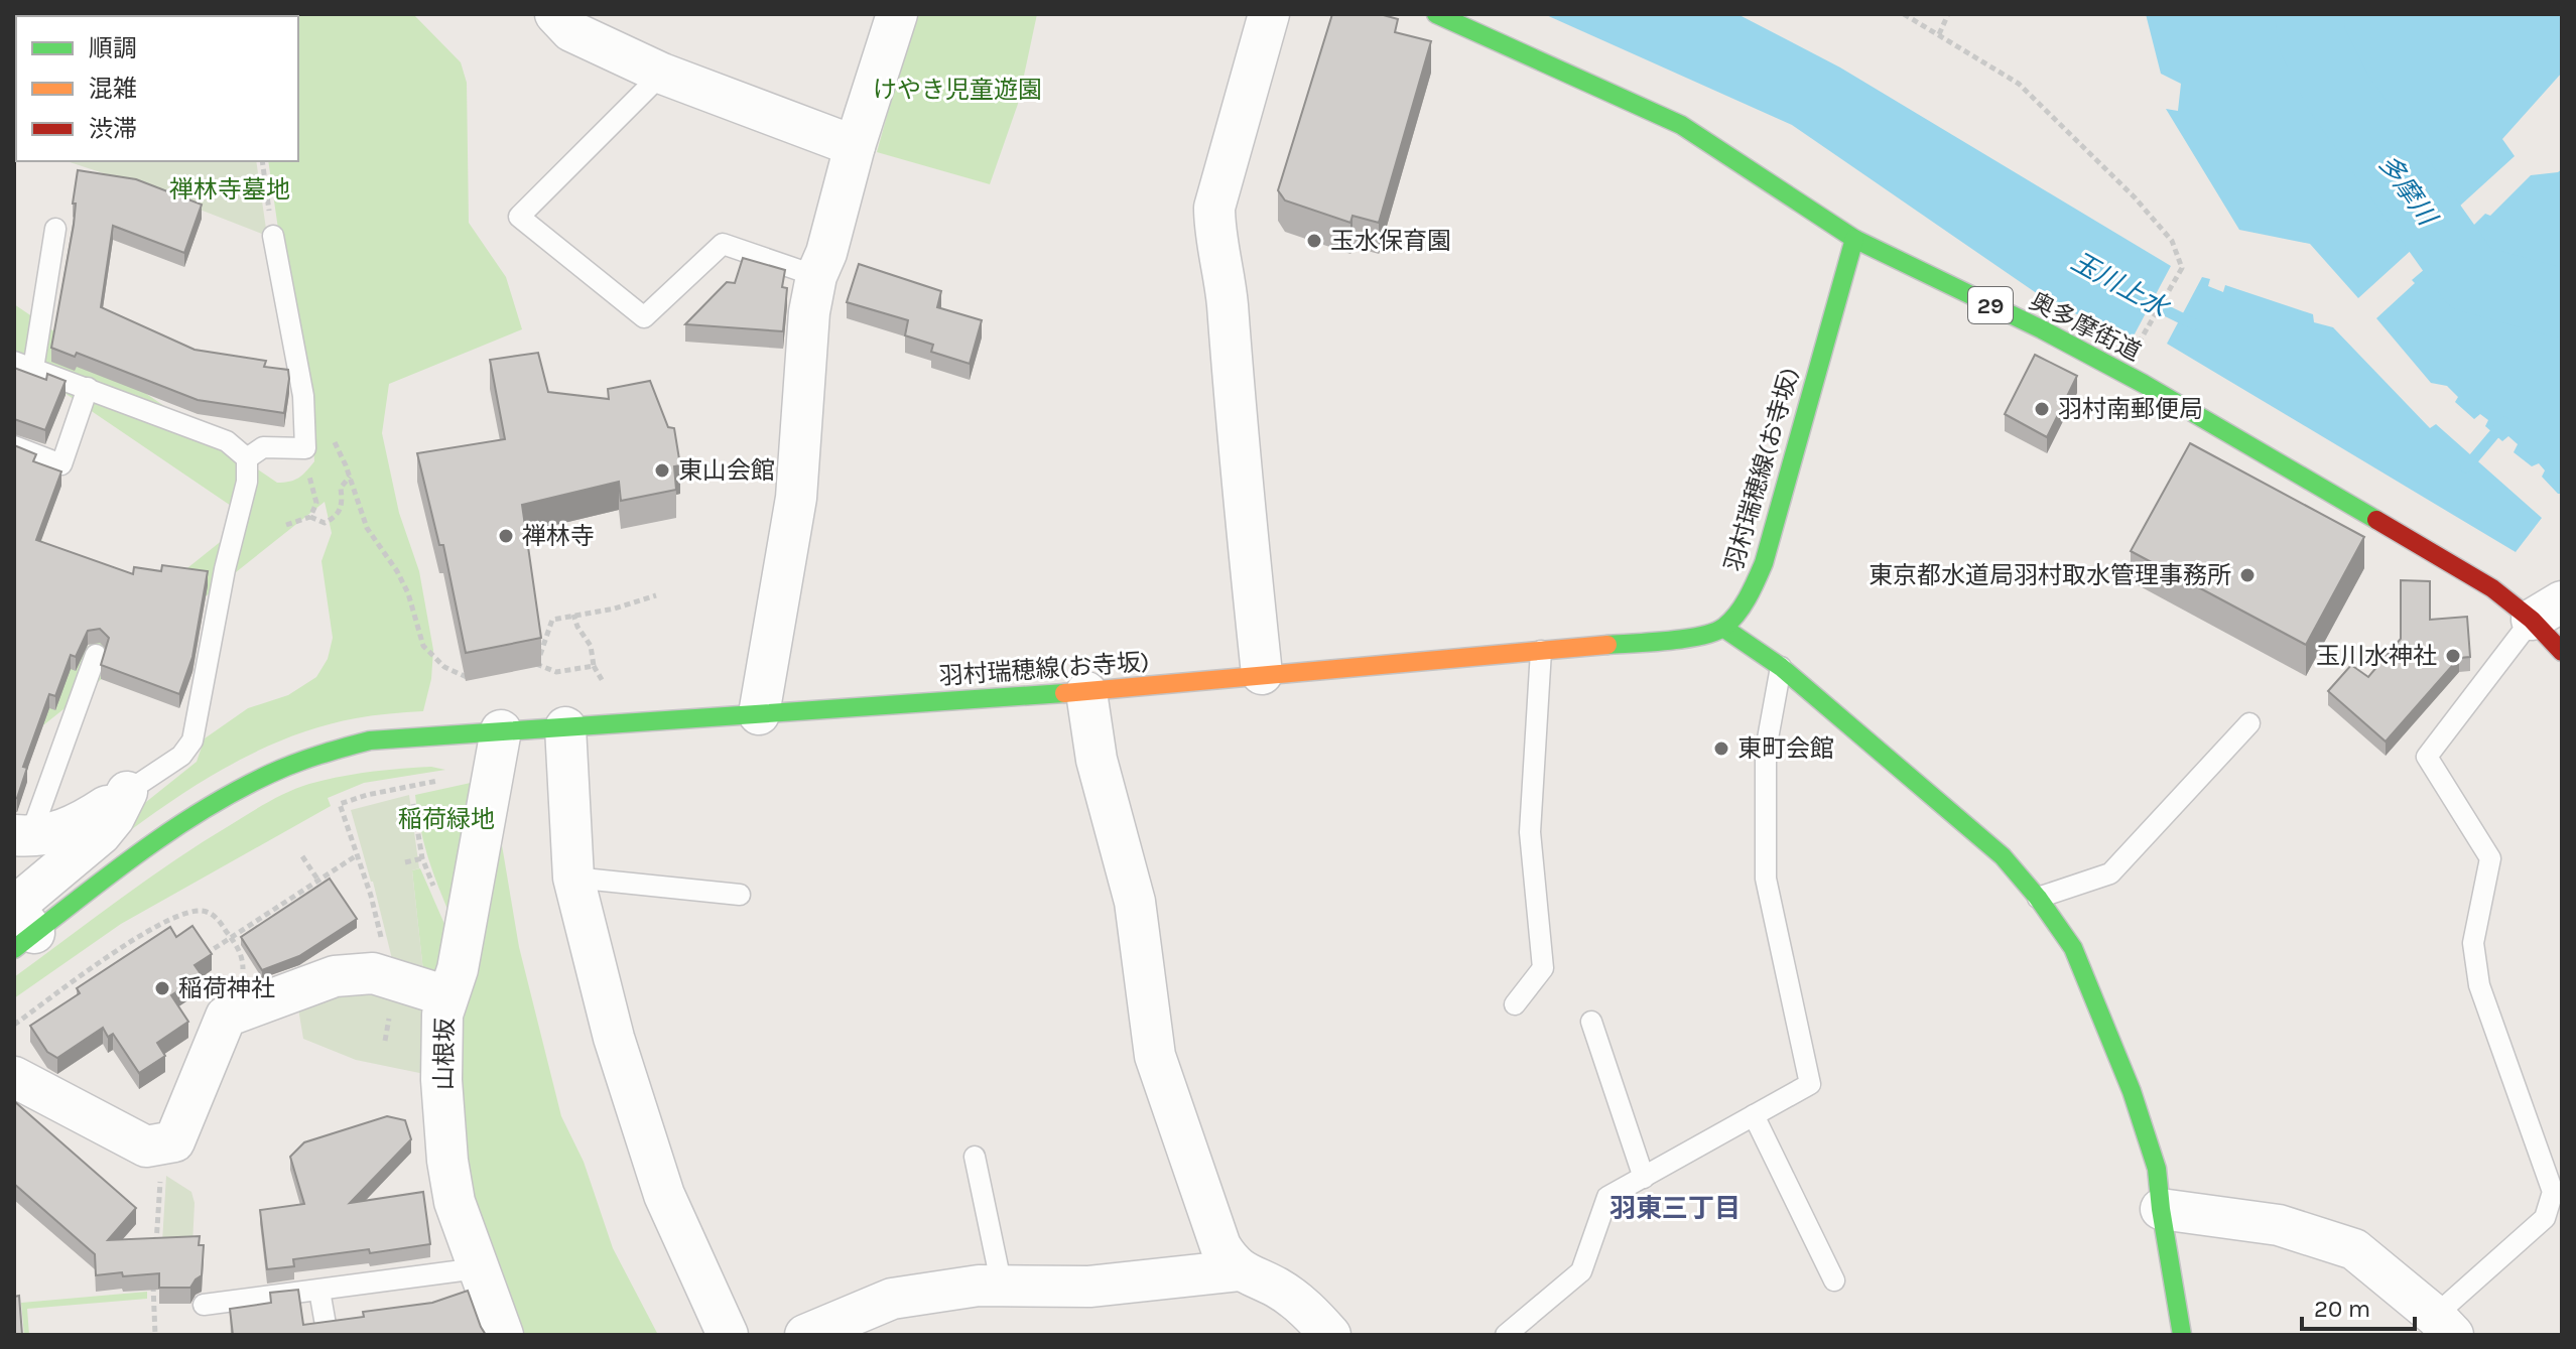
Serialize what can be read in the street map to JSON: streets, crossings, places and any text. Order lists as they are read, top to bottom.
{
  "streets": {
    "main road": ["29", "奥多摩街道", "羽村瑞穂線(お寺坂)"],
    "street": ["山根坂"]
  },
  "crossings": [
    ["奥多摩街道", "羽村瑞穂線(お寺坂)"],
    ["羽村瑞穂線(お寺坂)", "山根坂"]
  ],
  "districts": ["羽東三丁目"],
  "water": ["多摩川", "玉川上水"],
  "parks": ["けやき児童遊園", "禅林寺墓地", "稲荷緑地"],
  "places": [
    "玉水保育園",
    "羽村南郵便局",
    "東山会館",
    "禅林寺",
    "東京都水道局羽村取水管理事務所",
    "玉川水神社",
    "東町会館",
    "稲荷神社"
  ],
  "legend": ["順調", "混雑", "渋滞"],
  "scale_bar": "20 m"
}
